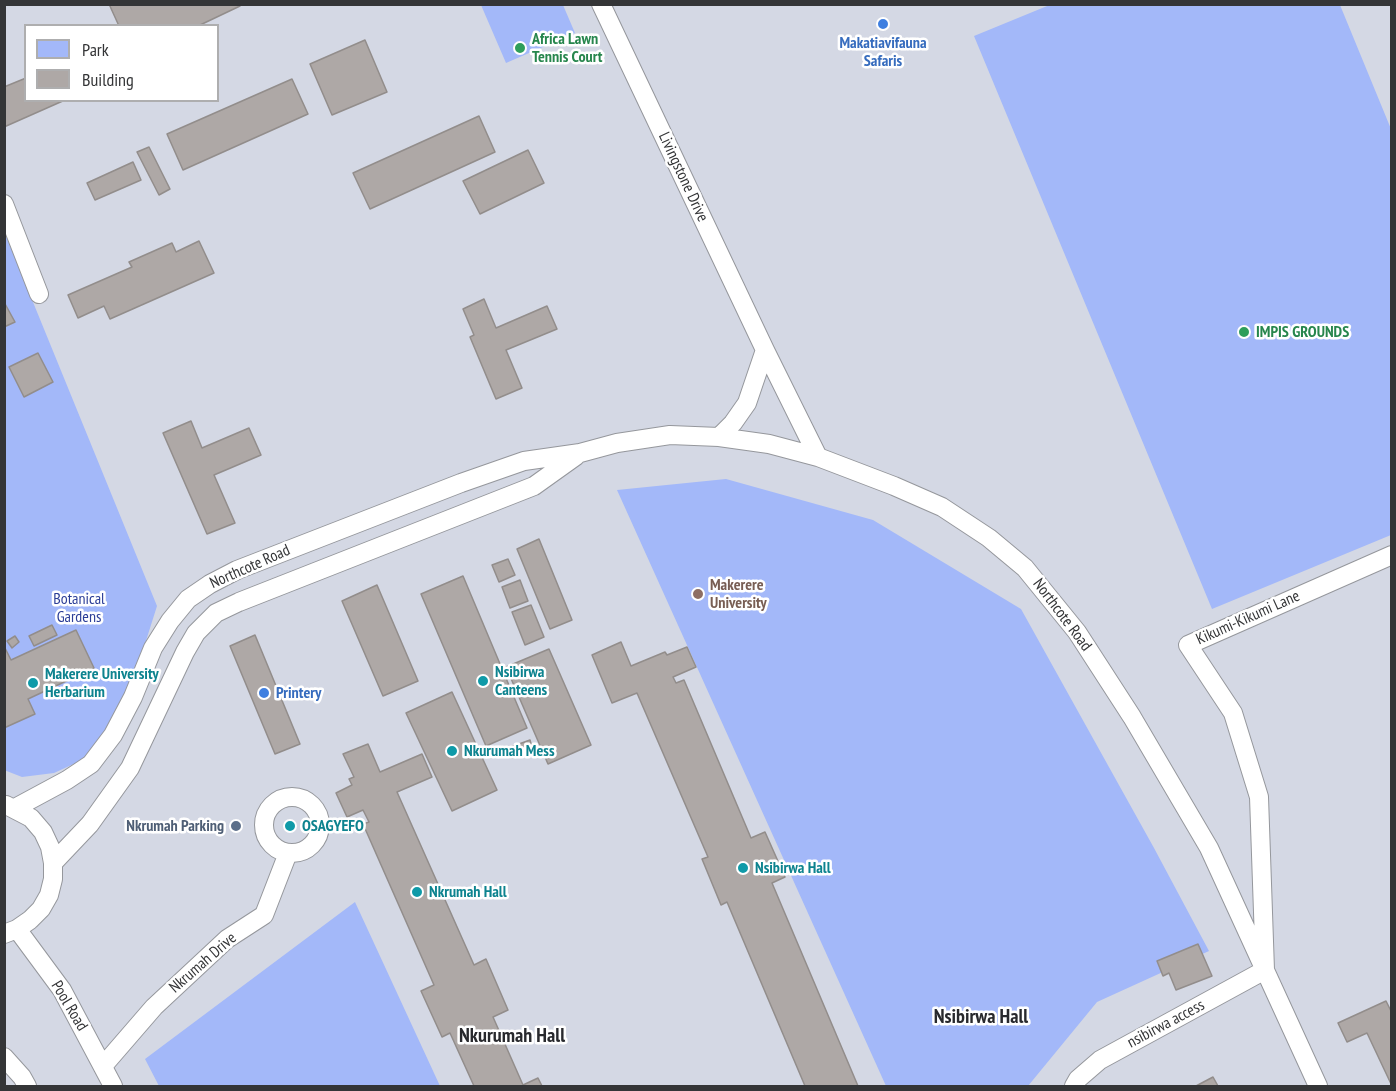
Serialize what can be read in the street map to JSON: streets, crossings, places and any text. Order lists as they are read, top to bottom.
{
  "streets": {
    "lane": [
      "Livingstone Drive",
      "Northcote Road",
      "Kikumi-Kikumi Lane",
      "Nkrumah Drive",
      "Pool Road",
      "nsibirwa access"
    ]
  },
  "crossings": [
    ["Livingstone Drive", "Northcote Road"],
    ["Northcote Road", "Kikumi-Kikumi Lane"],
    ["Northcote Road", "nsibirwa access"],
    ["Kikumi-Kikumi Lane", "nsibirwa access"],
    ["Nkrumah Drive", "Pool Road"]
  ],
  "districts": ["Nsibirwa Hall", "Nkurumah Hall"],
  "parks": ["Botanical Gardens"],
  "places": [
    "Makatiavifauna Safaris",
    "Africa Lawn Tennis Court",
    "IMPIS GROUNDS",
    "Makerere University",
    "Nsibirwa Canteens",
    "Makerere University Herbarium",
    "Printery",
    "Nkurumah Mess",
    "Nkrumah Parking",
    "OSAGYEFO",
    "Nsibirwa Hall",
    "Nkrumah Hall"
  ],
  "legend": ["Park", "Building"]
}
